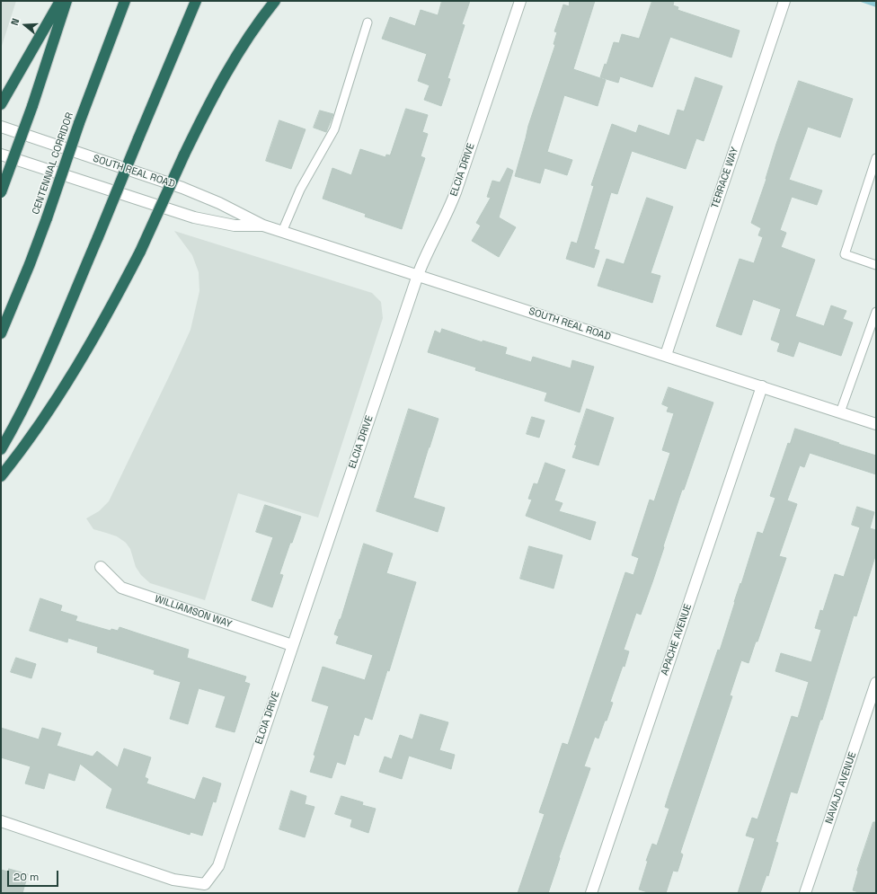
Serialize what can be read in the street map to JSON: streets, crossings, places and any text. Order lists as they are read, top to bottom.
{
  "streets": {
    "highway": ["CENTENNIAL CORRIDOR"],
    "street": [
      "ELCIA DRIVE",
      "SOUTH REAL ROAD",
      "TERRACE WAY",
      "WILLIAMSON WAY",
      "APACHE AVENUE",
      "NAVAJO AVENUE"
    ]
  },
  "crossings": [
    ["ELCIA DRIVE", "SOUTH REAL ROAD"],
    ["ELCIA DRIVE", "WILLIAMSON WAY"],
    ["SOUTH REAL ROAD", "TERRACE WAY"],
    ["SOUTH REAL ROAD", "APACHE AVENUE"]
  ],
  "scale_bar": "20 m",
  "north": "left"
}
